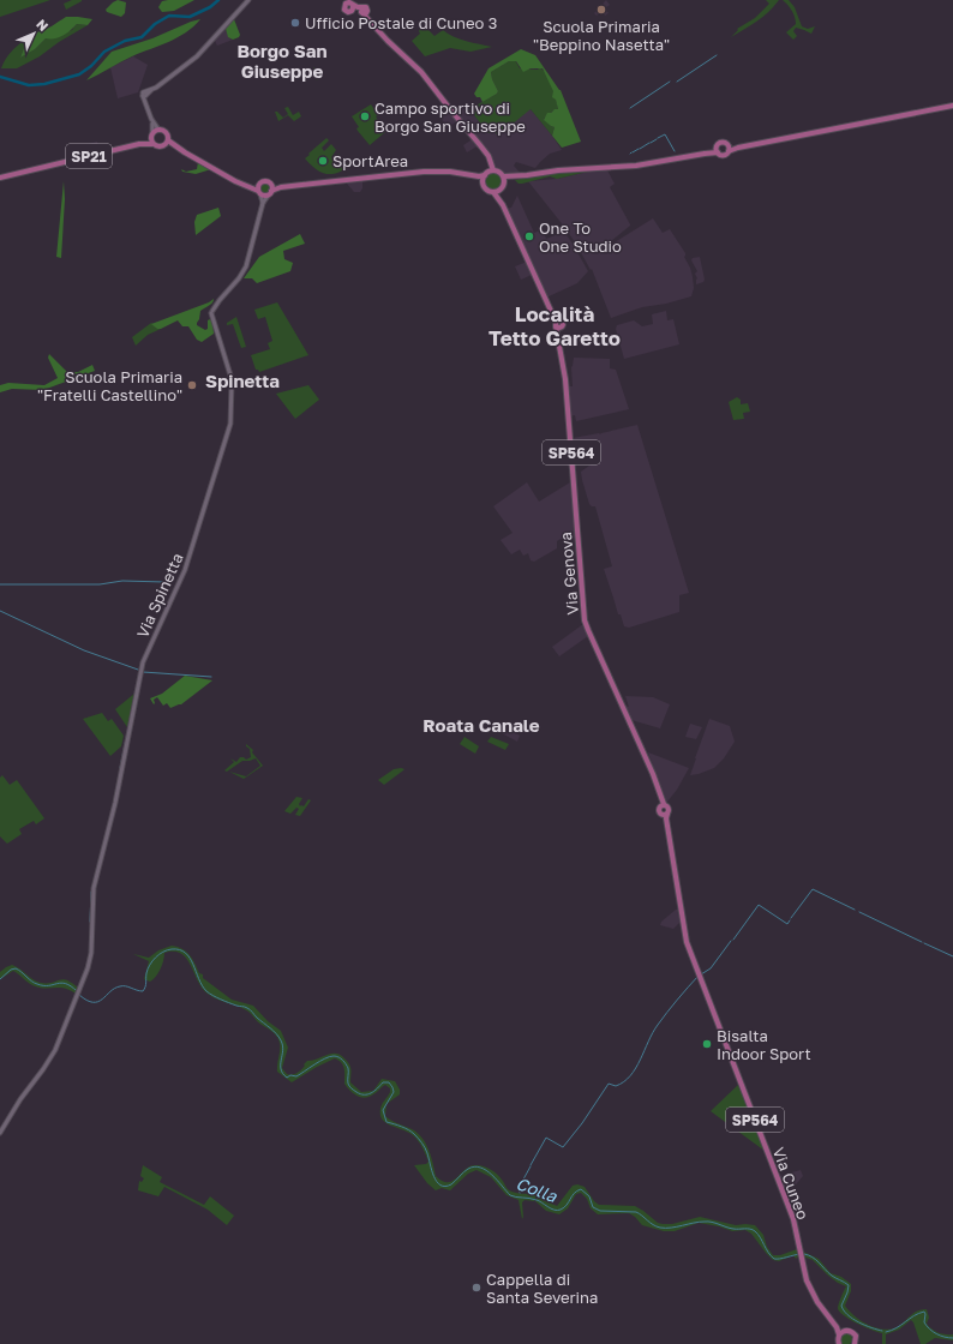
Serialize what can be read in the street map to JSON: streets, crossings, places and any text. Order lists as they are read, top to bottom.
{
  "streets": {
    "main road": [
      "SP21",
      "SP564",
      "Via Genova",
      "Via Spinetta",
      "Via Cuneo"
    ]
  },
  "crossings": [
    ["SP564", "Via Genova"],
    ["SP564", "Via Cuneo"]
  ],
  "districts": [
    "Borgo San Giuseppe",
    "Località Tetto Garetto",
    "Spinetta",
    "Roata Canale"
  ],
  "water": ["Colla"],
  "places": [
    "Scuola Primaria \"Beppino Nasetta\"",
    "Ufficio Postale di Cuneo 3",
    "Campo sportivo di Borgo San Giuseppe",
    "SportArea",
    "One To One Studio",
    "Scuola Primaria \"Fratelli Castellino\"",
    "Bisalta Indoor Sport",
    "Cappella di Santa Severina"
  ],
  "north": "top right"
}
